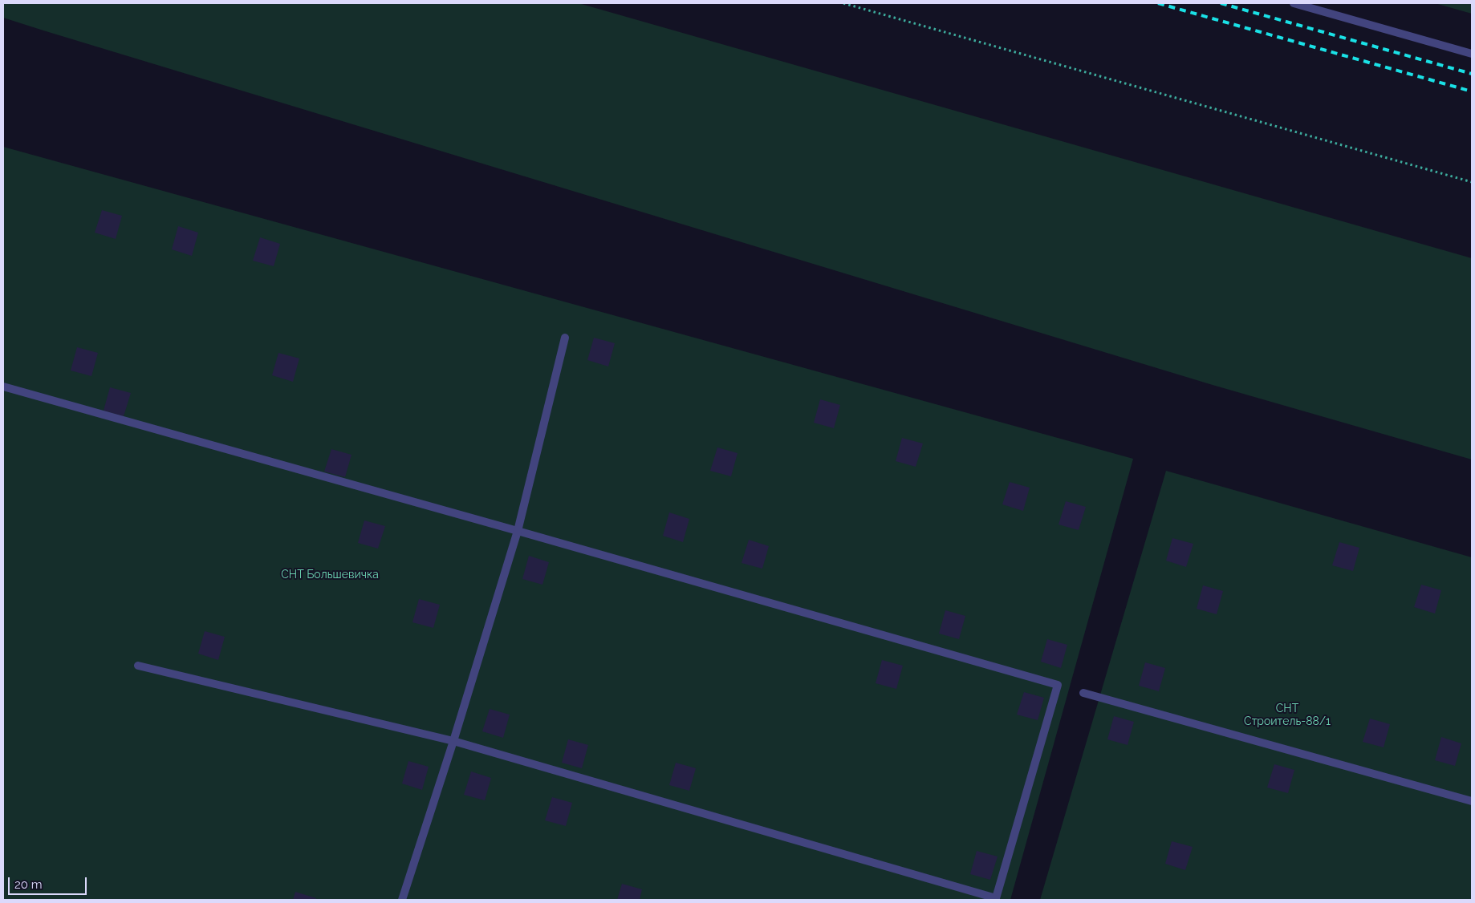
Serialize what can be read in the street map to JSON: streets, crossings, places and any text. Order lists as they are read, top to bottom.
{
  "parks": ["СНТ Большевичка", "СНТ Строитель-88/1"],
  "scale_bar": "20 m"
}
